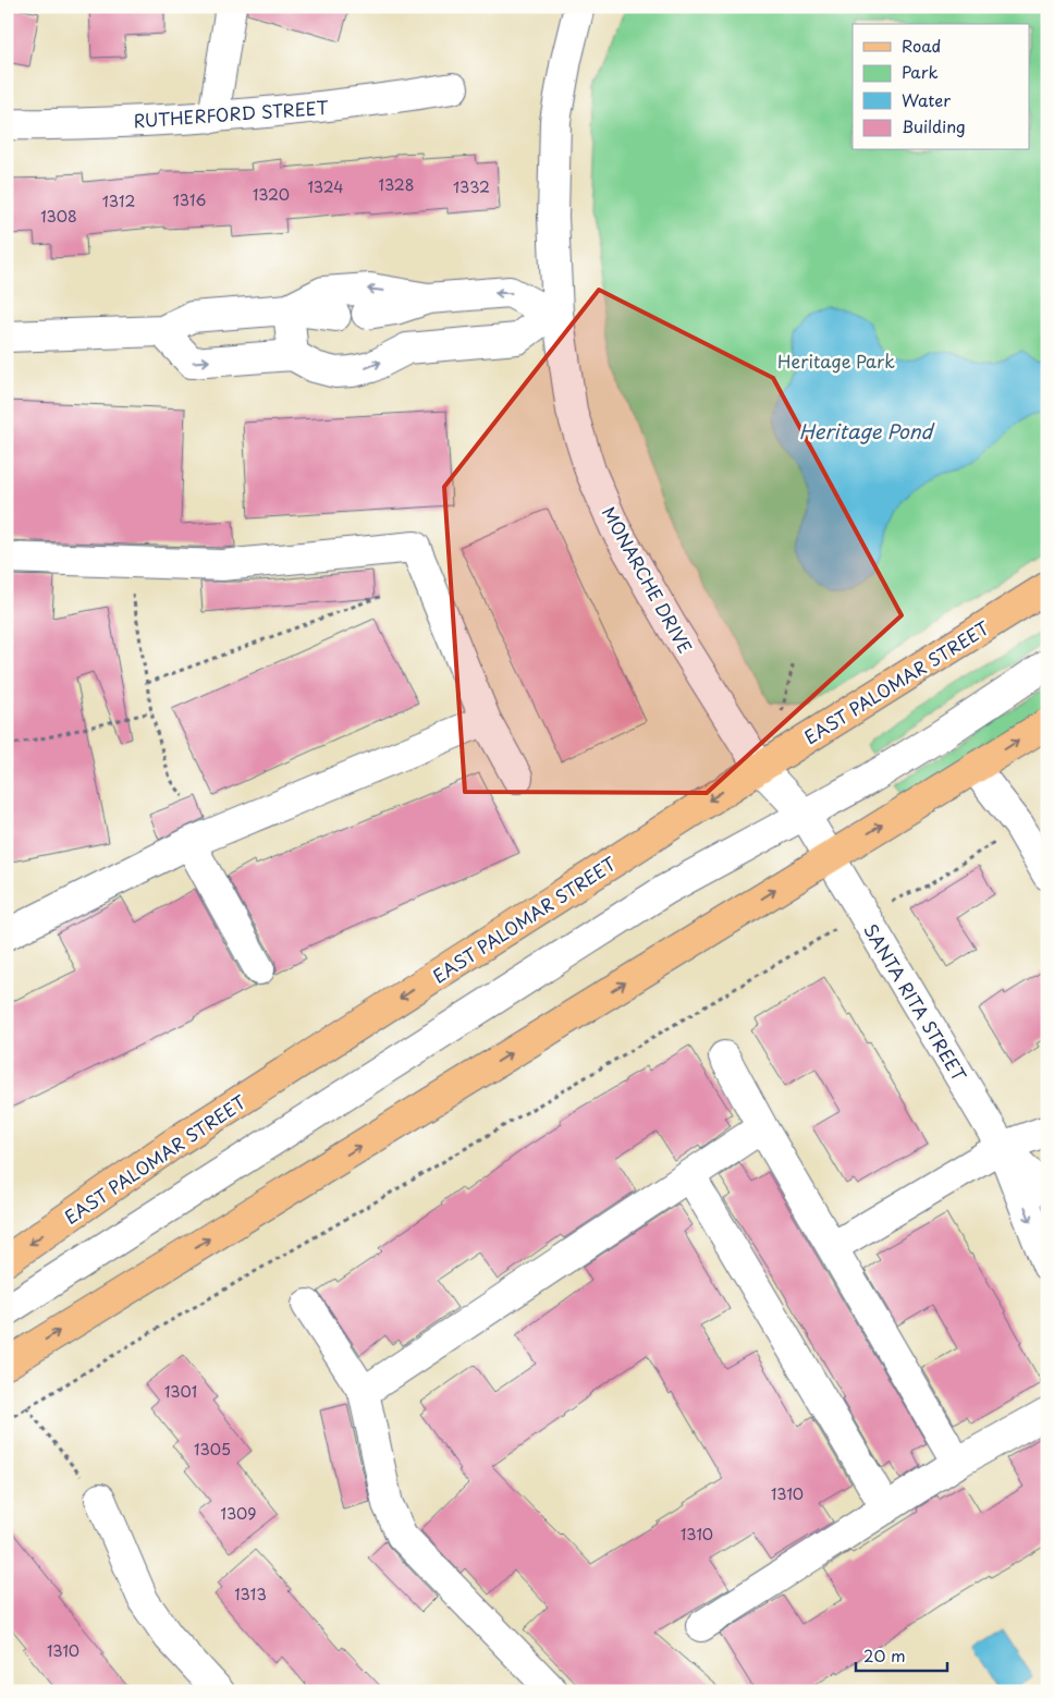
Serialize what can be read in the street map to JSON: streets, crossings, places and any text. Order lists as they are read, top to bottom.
{
  "streets": {
    "main road": ["EAST PALOMAR STREET"],
    "street": ["RUTHERFORD STREET", "MONARCHE DRIVE", "SANTA RITA STREET"]
  },
  "crossings": [
    ["MONARCHE DRIVE", "EAST PALOMAR STREET"],
    ["MONARCHE DRIVE", "SANTA RITA STREET"]
  ],
  "water": ["Heritage Pond"],
  "parks": ["Heritage Park"],
  "house_numbers": [
    "1328",
    "1324",
    "1332",
    "1320",
    "1316",
    "1312",
    "1308",
    "1301",
    "1305",
    "1310",
    "1309",
    "1310",
    "1313",
    "1310"
  ],
  "legend": [
    "Road",
    "Park",
    "Water",
    "Building"
  ],
  "scale_bar": "20 m"
}
